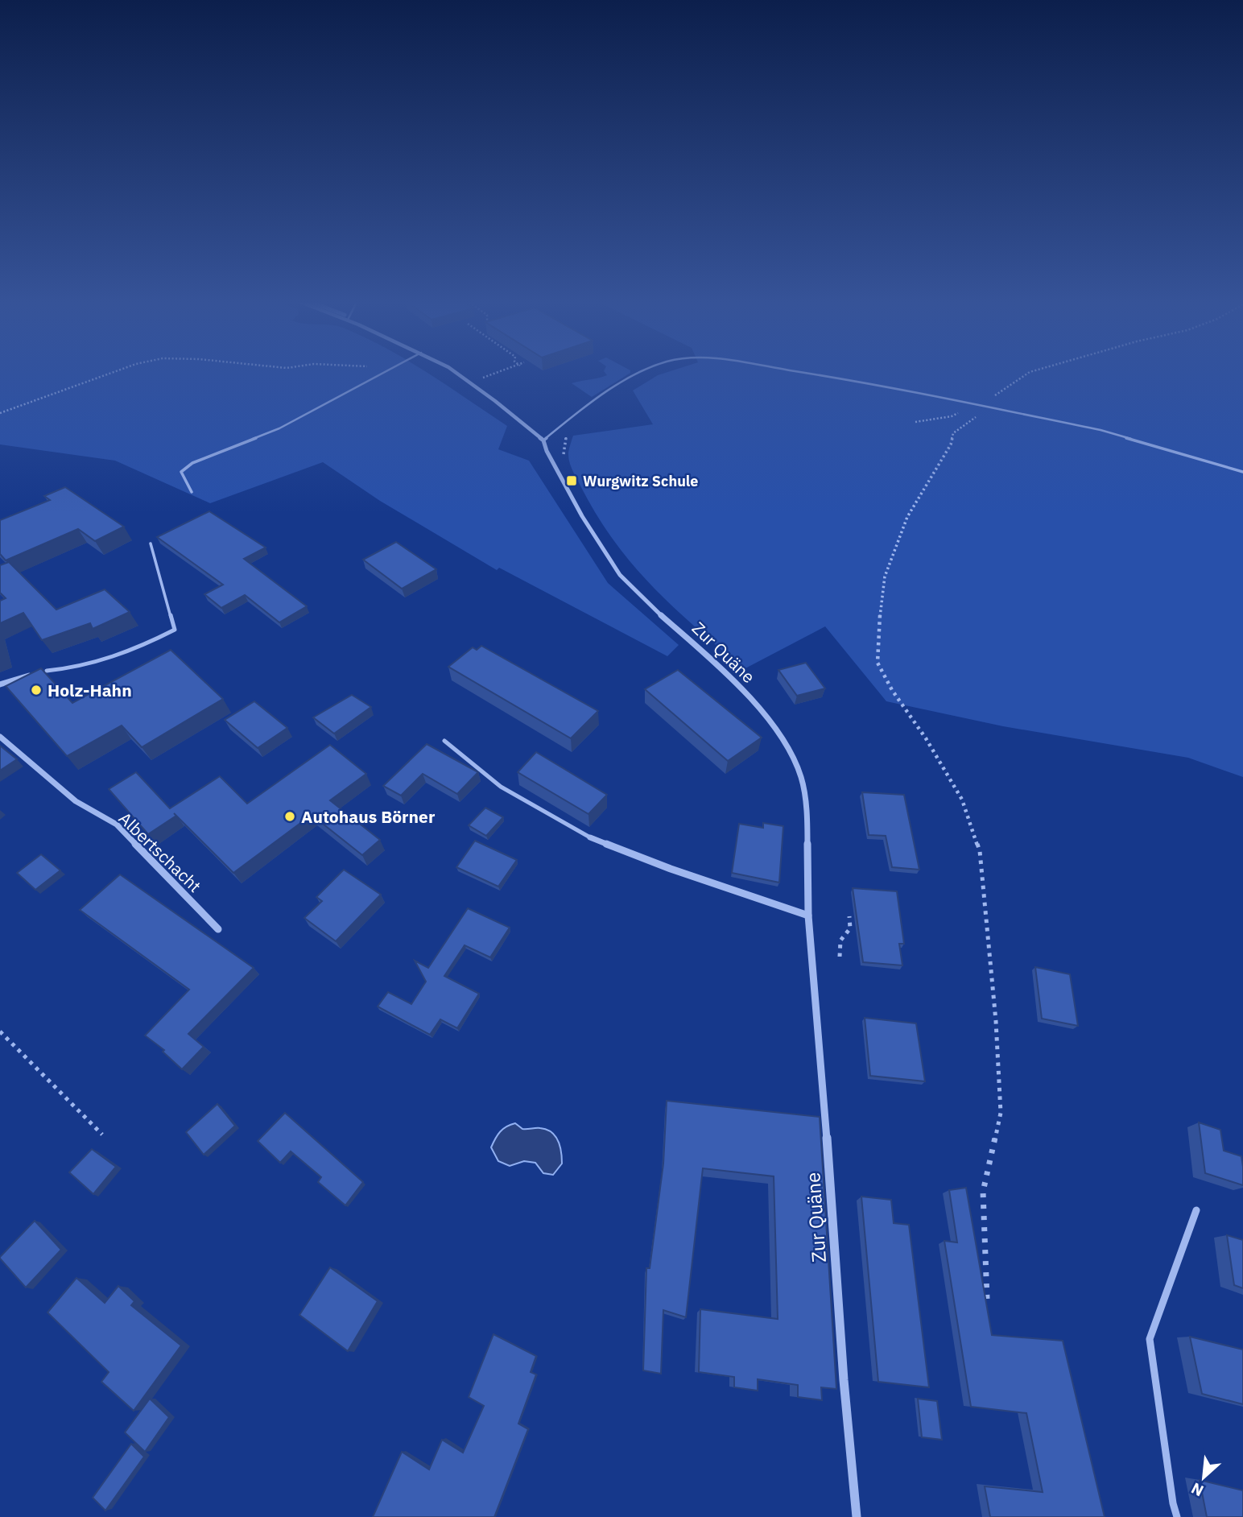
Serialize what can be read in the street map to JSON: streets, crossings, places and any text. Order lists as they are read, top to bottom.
{
  "streets": {
    "street": ["Zur Quäne", "Albertschacht"]
  },
  "places": {
    "transit": ["Wurgwitz Schule"],
    "other": ["Holz-Hahn", "Autohaus Börner"]
  },
  "north": "bottom left"
}
